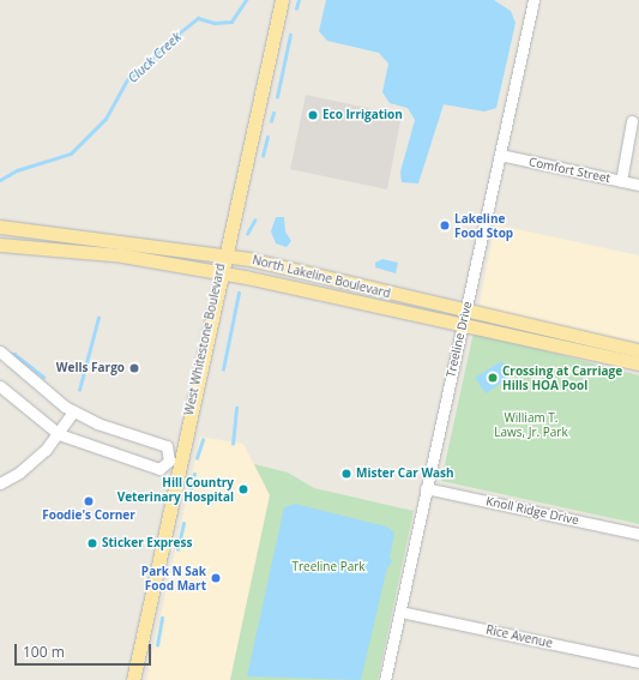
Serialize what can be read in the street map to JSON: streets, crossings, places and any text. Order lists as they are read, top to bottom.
{
  "streets": {
    "main road": ["North Lakeline Boulevard", "West Whitestone Boulevard"],
    "street": [
      "Comfort Street",
      "Treeline Drive",
      "Knoll Ridge Drive",
      "Rice Avenue"
    ]
  },
  "crossings": [
    ["Comfort Street", "Treeline Drive"],
    ["North Lakeline Boulevard", "West Whitestone Boulevard"],
    ["North Lakeline Boulevard", "Treeline Drive"],
    ["Treeline Drive", "Knoll Ridge Drive"],
    ["Treeline Drive", "Rice Avenue"]
  ],
  "water": ["Cluck Creek"],
  "parks": ["William T. Laws, Jr. Park", "Treeline Park"],
  "places": [
    "Eco Irrigation",
    "Lakeline Food Stop",
    "Wells Fargo",
    "Crossing at Carriage Hills HOA Pool",
    "Mister Car Wash",
    "Hill Country Veterinary Hospital",
    "Foodie's Corner",
    "Sticker Express",
    "Park N Sak Food Mart"
  ],
  "scale_bar": "100 m"
}
